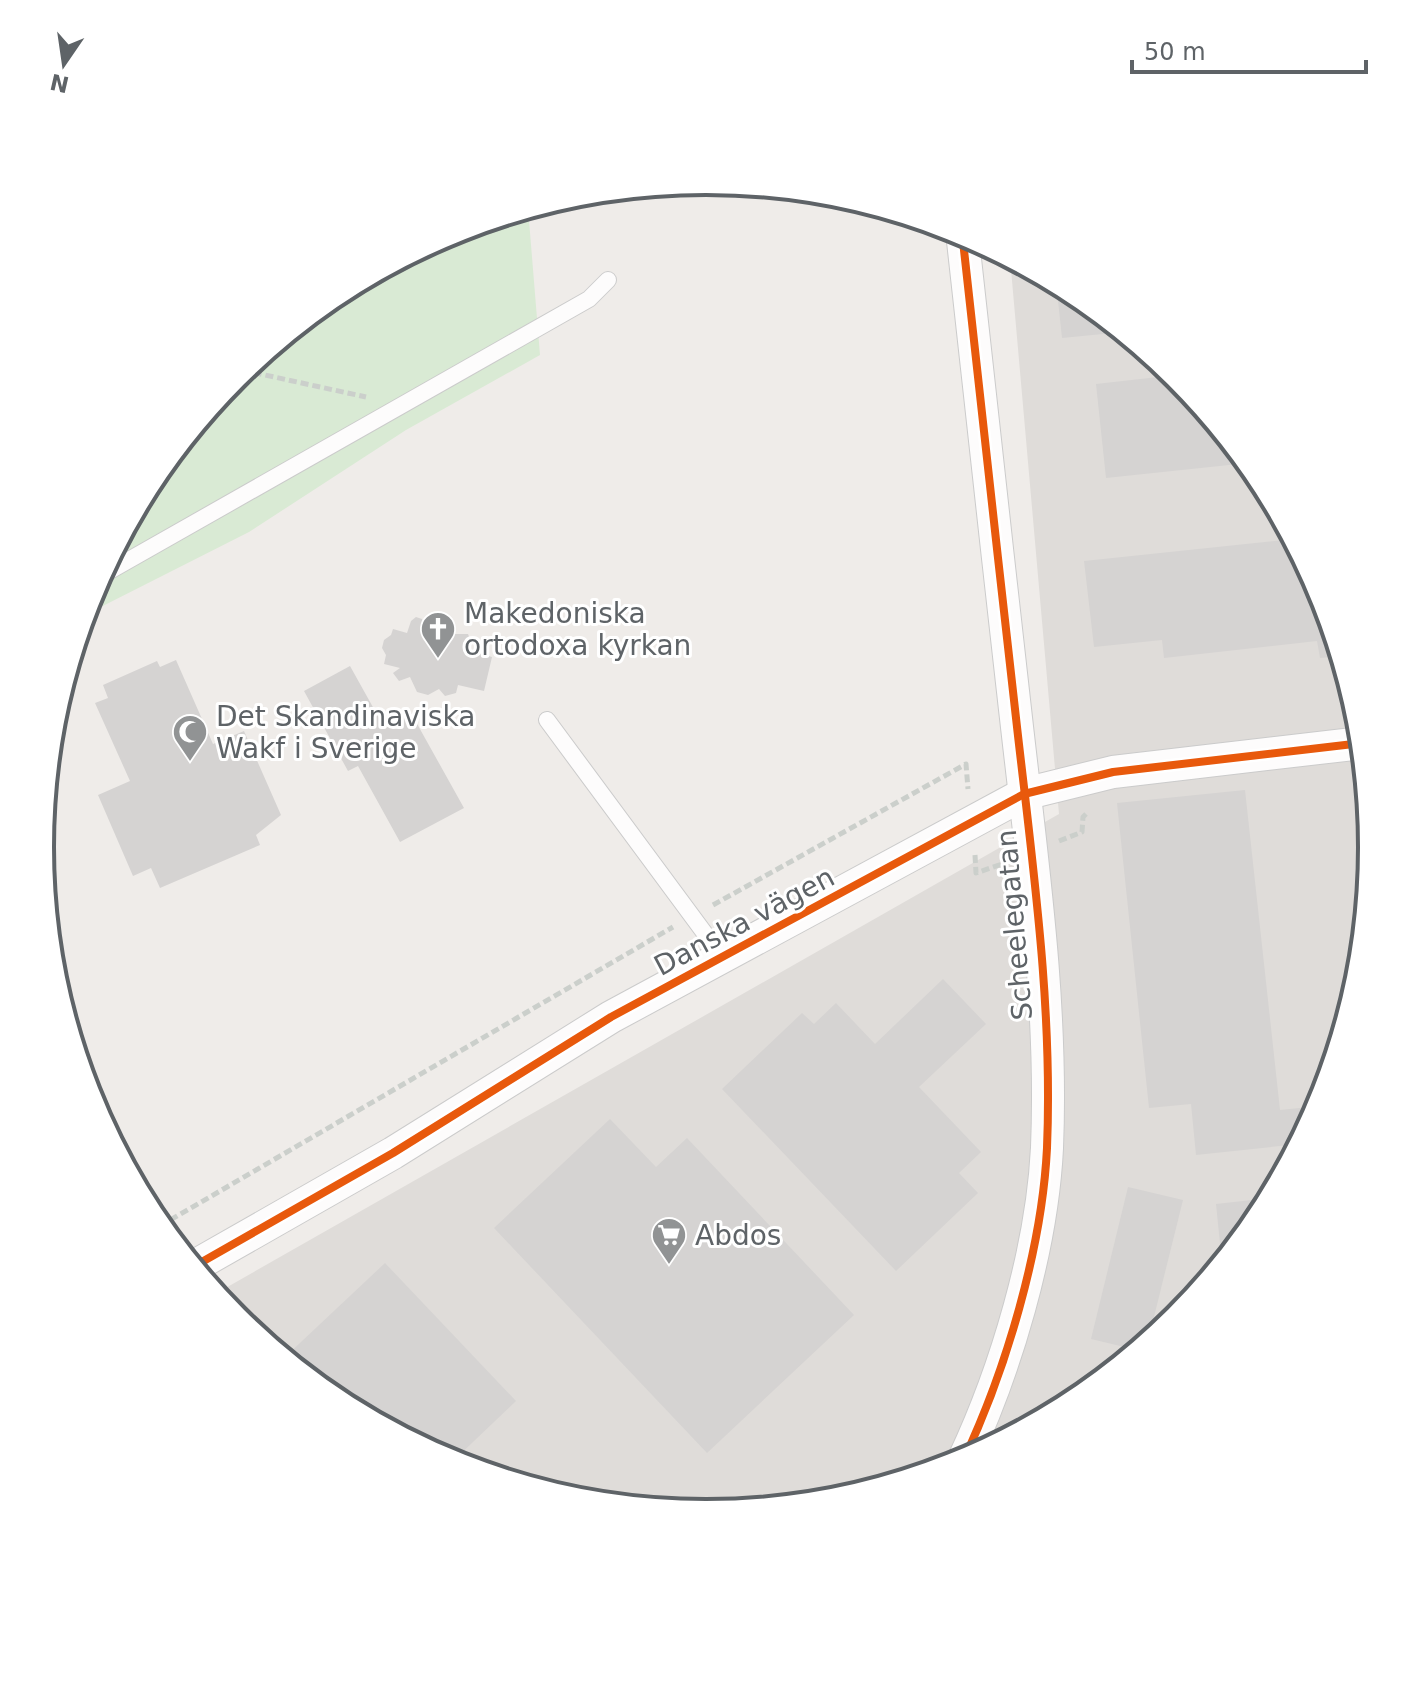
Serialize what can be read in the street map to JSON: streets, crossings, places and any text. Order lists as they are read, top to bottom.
{
  "streets": {
    "street": ["Danska vägen", "Scheelegatan"]
  },
  "crossings": [
    ["Danska vägen", "Scheelegatan"]
  ],
  "places": {
    "church": ["Makedoniska ortodoxa kyrkan"],
    "mosque": ["Det Skandinaviska Wakf i Sverige"],
    "supermarket": ["Abdos"]
  },
  "scale_bar": "50 m",
  "north": "bottom"
}
